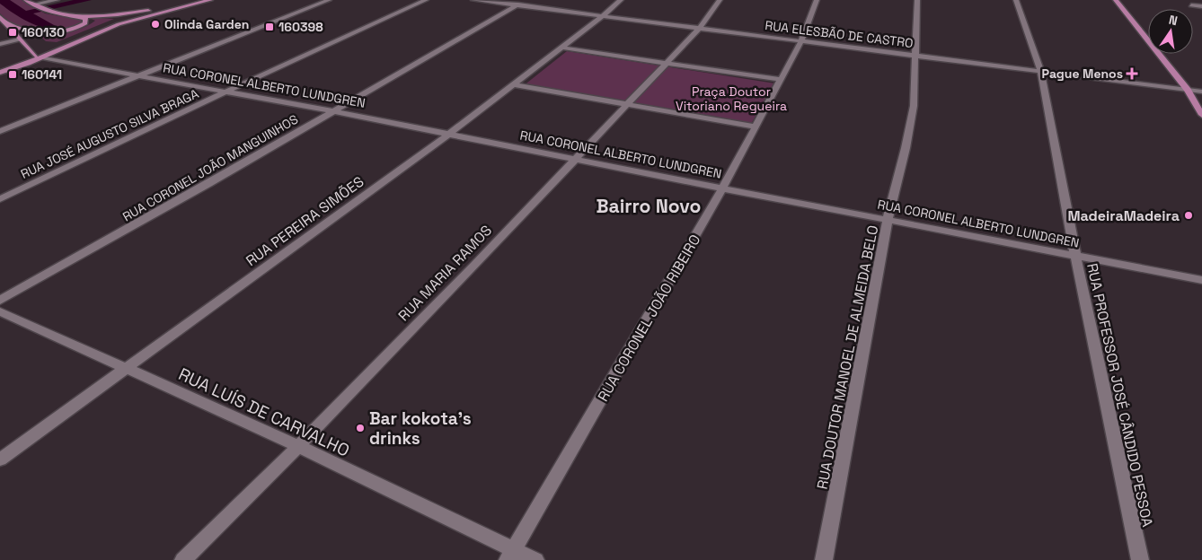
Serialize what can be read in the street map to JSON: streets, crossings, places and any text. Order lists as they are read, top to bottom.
{
  "streets": {
    "street": [
      "RUA ELESBÃO DE CASTRO",
      "RUA CORONEL ALBERTO LUNDGREN",
      "RUA JOSÉ AUGUSTO SILVA BRAGA",
      "RUA CORONEL JOÃO MANGUINHOS",
      "RUA PEREIRA SIMÕES",
      "RUA MARIA RAMOS",
      "RUA CORONEL JOÃO RIBEIRO",
      "RUA DOUTOR MANOEL DE ALMEIDA BELO",
      "RUA PROFESSOR JOSÉ CÂNDIDO PESSOA",
      "RUA LUÍS DE CARVALHO"
    ]
  },
  "crossings": [
    ["RUA ELESBÃO DE CASTRO", "RUA CORONEL JOÃO MANGUINHOS"],
    ["RUA ELESBÃO DE CASTRO", "RUA PEREIRA SIMÕES"],
    ["RUA ELESBÃO DE CASTRO", "RUA MARIA RAMOS"],
    ["RUA ELESBÃO DE CASTRO", "RUA CORONEL JOÃO RIBEIRO"],
    ["RUA ELESBÃO DE CASTRO", "RUA DOUTOR MANOEL DE ALMEIDA BELO"],
    ["RUA ELESBÃO DE CASTRO", "RUA PROFESSOR JOSÉ CÂNDIDO PESSOA"],
    ["RUA CORONEL ALBERTO LUNDGREN", "RUA JOSÉ AUGUSTO SILVA BRAGA"],
    ["RUA CORONEL ALBERTO LUNDGREN", "RUA CORONEL JOÃO MANGUINHOS"],
    ["RUA CORONEL ALBERTO LUNDGREN", "RUA PEREIRA SIMÕES"],
    ["RUA CORONEL ALBERTO LUNDGREN", "RUA MARIA RAMOS"],
    ["RUA CORONEL ALBERTO LUNDGREN", "RUA CORONEL JOÃO RIBEIRO"],
    ["RUA CORONEL ALBERTO LUNDGREN", "RUA DOUTOR MANOEL DE ALMEIDA BELO"],
    ["RUA CORONEL ALBERTO LUNDGREN", "RUA PROFESSOR JOSÉ CÂNDIDO PESSOA"],
    ["RUA PEREIRA SIMÕES", "RUA LUÍS DE CARVALHO"],
    ["RUA MARIA RAMOS", "RUA LUÍS DE CARVALHO"],
    ["RUA CORONEL JOÃO RIBEIRO", "RUA LUÍS DE CARVALHO"]
  ],
  "districts": ["Bairro Novo"],
  "parks": ["Praça Doutor Vitoriano Regueira"],
  "places": {
    "other": ["Olinda Garden", "MadeiraMadeira", "Bar kokota's drinks"],
    "transit": ["160398", "160130", "160141"],
    "health": ["Pague Menos"]
  },
  "north": "top"
}
